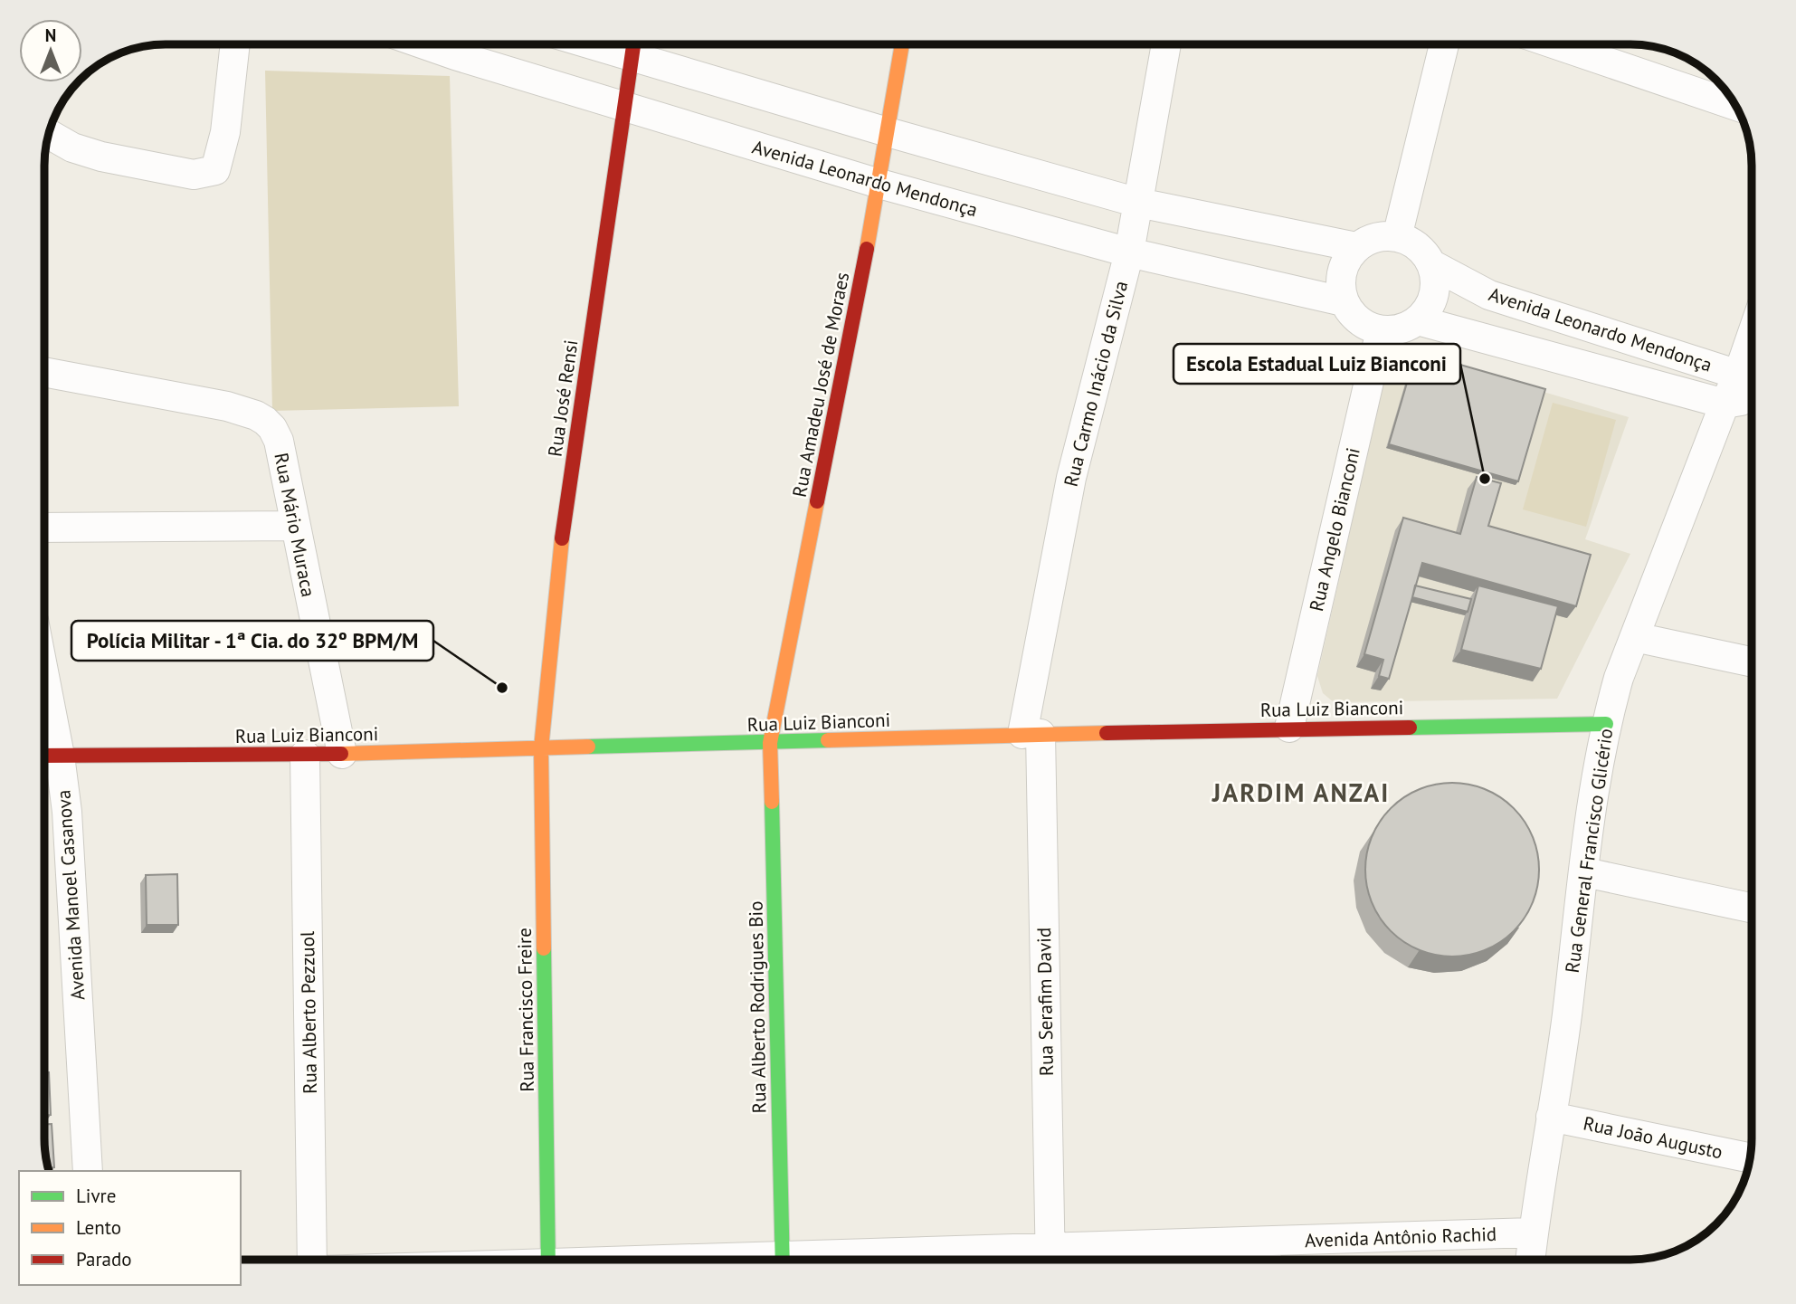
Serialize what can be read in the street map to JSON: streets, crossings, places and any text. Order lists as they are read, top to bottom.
{
  "streets": {
    "street": [
      "Avenida Leonardo Mendonça",
      "Rua Carmo Inácio da Silva",
      "Rua Amadeu José de Moraes",
      "Rua José Rensi",
      "Rua Mário Muraca",
      "Rua Angelo Bianconi",
      "Rua Luiz Bianconi",
      "Rua General Francisco Glicério",
      "Avenida Manoel Casanova",
      "Rua Serafim David",
      "Rua Alberto Rodrigues Bio",
      "Rua Francisco Freire",
      "Rua Alberto Pezzuol",
      "Rua João Augusto",
      "Avenida Antônio Rachid"
    ]
  },
  "crossings": [
    ["Avenida Leonardo Mendonça", "Rua Carmo Inácio da Silva"],
    ["Avenida Leonardo Mendonça", "Rua Amadeu José de Moraes"],
    ["Avenida Leonardo Mendonça", "Rua José Rensi"],
    ["Avenida Leonardo Mendonça", "Rua Angelo Bianconi"],
    ["Avenida Leonardo Mendonça", "Rua General Francisco Glicério"],
    ["Rua Carmo Inácio da Silva", "Rua Luiz Bianconi"],
    ["Rua Carmo Inácio da Silva", "Rua Serafim David"],
    ["Rua Amadeu José de Moraes", "Rua Luiz Bianconi"],
    ["Rua Amadeu José de Moraes", "Rua Alberto Rodrigues Bio"],
    ["Rua José Rensi", "Rua Luiz Bianconi"],
    ["Rua José Rensi", "Rua Francisco Freire"],
    ["Rua Mário Muraca", "Rua Luiz Bianconi"],
    ["Rua Angelo Bianconi", "Rua Luiz Bianconi"],
    ["Rua Luiz Bianconi", "Rua General Francisco Glicério"],
    ["Rua Luiz Bianconi", "Avenida Manoel Casanova"],
    ["Rua Luiz Bianconi", "Rua Serafim David"],
    ["Rua Luiz Bianconi", "Rua Alberto Rodrigues Bio"],
    ["Rua Luiz Bianconi", "Rua Francisco Freire"],
    ["Rua Luiz Bianconi", "Rua Alberto Pezzuol"],
    ["Rua General Francisco Glicério", "Rua João Augusto"],
    ["Rua General Francisco Glicério", "Avenida Antônio Rachid"],
    ["Rua Serafim David", "Avenida Antônio Rachid"]
  ],
  "districts": ["JARDIM ANZAI"],
  "places": ["Escola Estadual Luiz Bianconi", "Polícia Militar - 1ª Cia. do 32º BPM/M"],
  "legend": ["Livre", "Lento", "Parado"],
  "north": "top"
}
